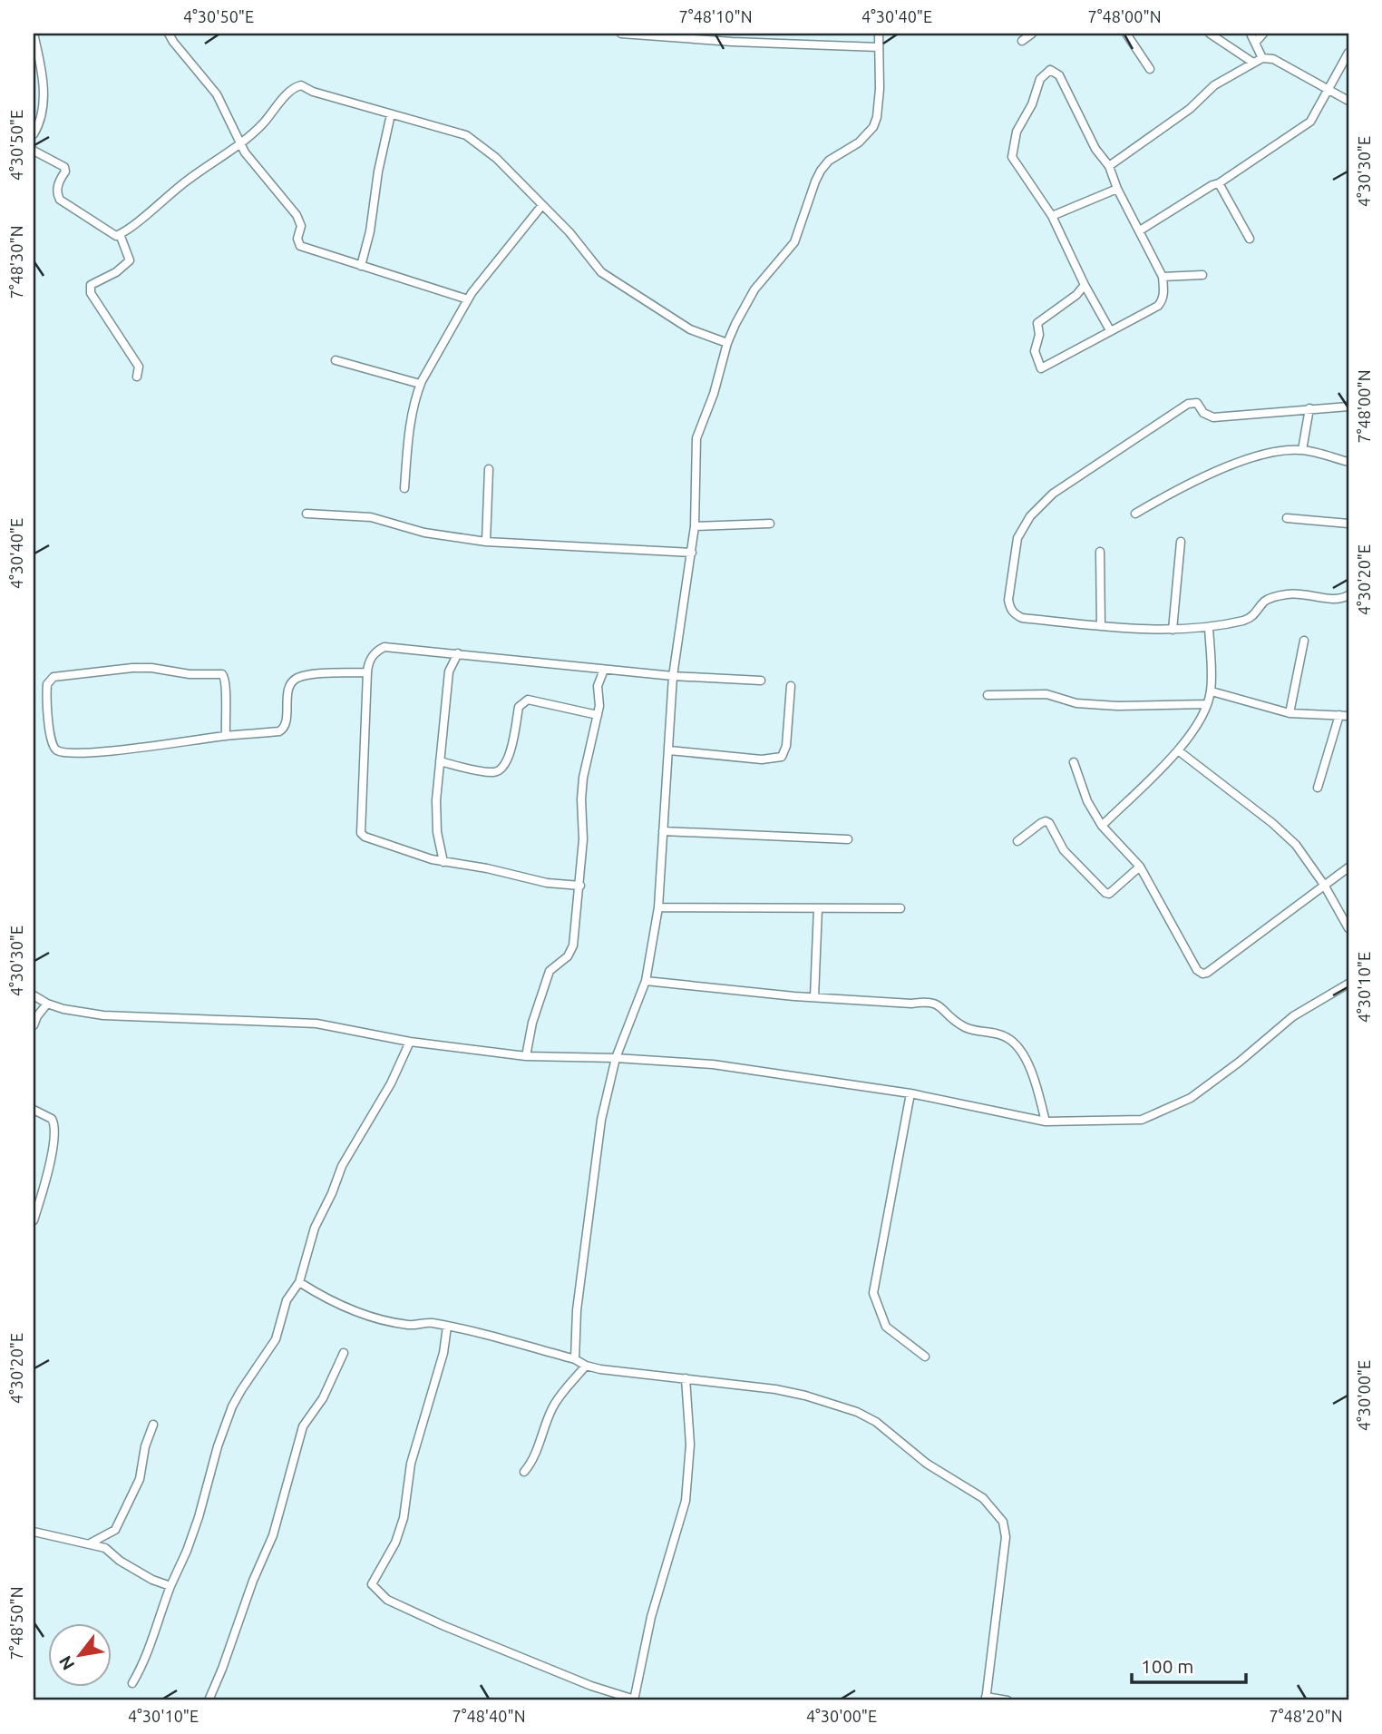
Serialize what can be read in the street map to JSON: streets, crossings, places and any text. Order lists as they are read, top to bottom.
{
  "scale_bar": "100 m",
  "north": "bottom left",
  "coordinates": [
    "4°30'50\"E",
    "7°48'10\"N",
    "4°30'40\"E",
    "7°48'00\"N",
    "4°30'30\"E",
    "7°48'30\"N",
    "4°30'20\"E",
    "4°30'10\"E",
    "4°30'00\"E",
    "7°48'50\"N",
    "7°48'40\"N",
    "7°48'20\"N"
  ]
}
